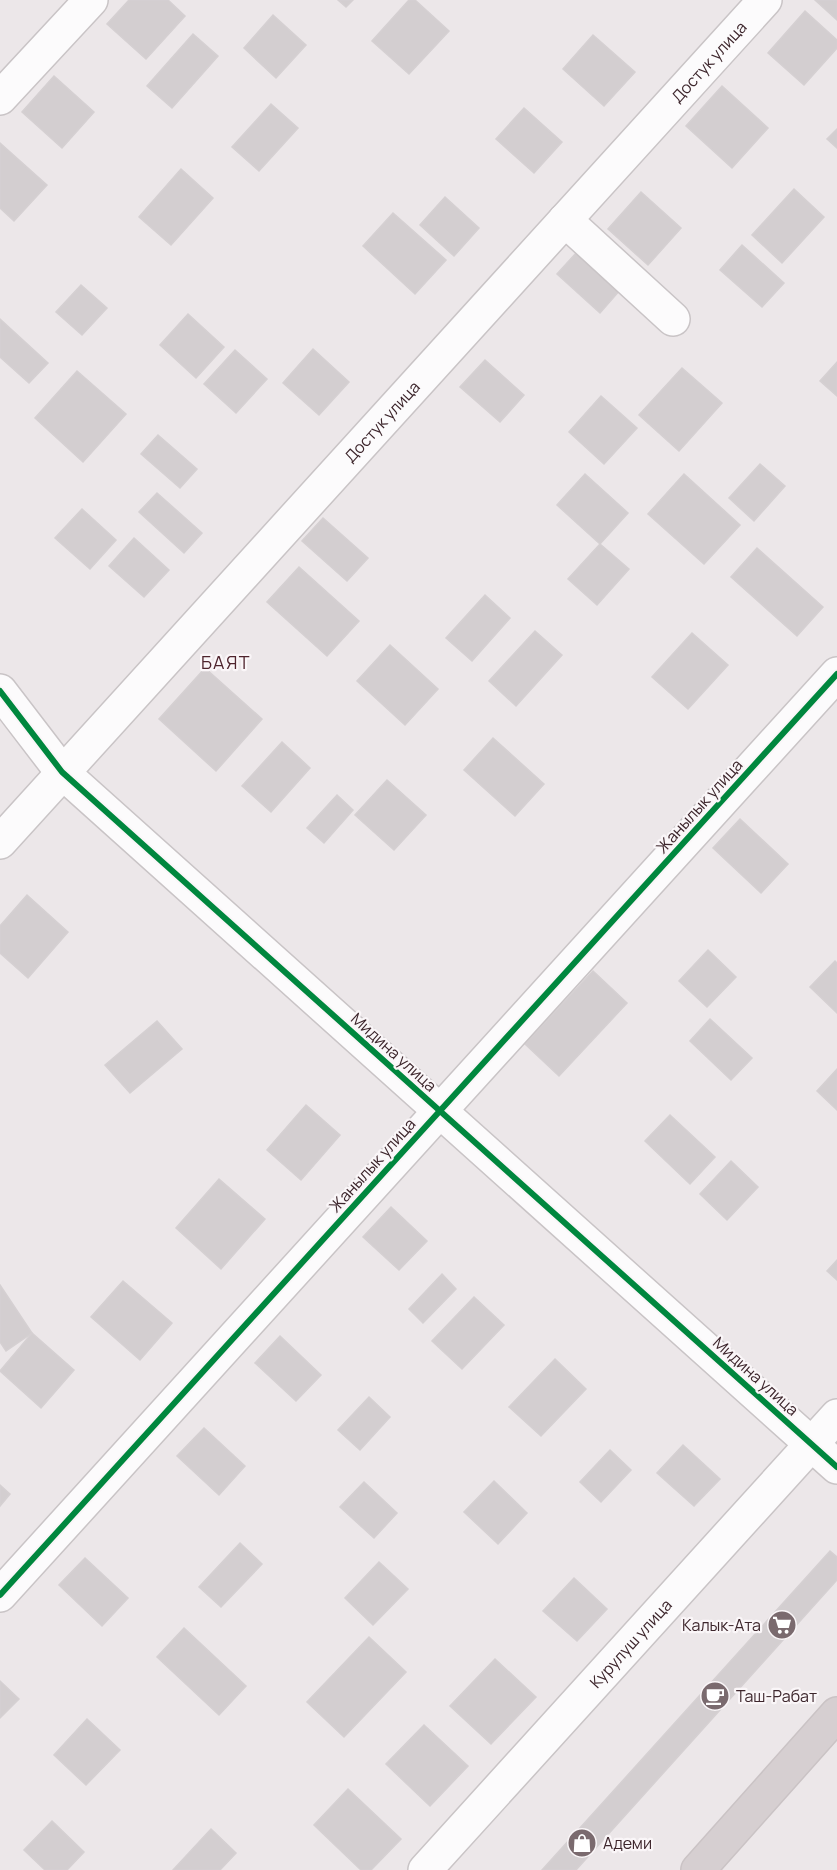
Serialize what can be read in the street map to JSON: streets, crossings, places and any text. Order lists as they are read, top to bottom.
{
  "streets": {
    "street": [
      "Достук улица",
      "Жанылык улица",
      "Мидина улица",
      "Курулуш улица"
    ]
  },
  "crossings": [
    ["Достук улица", "Мидина улица"],
    ["Жанылык улица", "Мидина улица"],
    ["Мидина улица", "Курулуш улица"]
  ],
  "districts": ["БАЯТ"],
  "places": {
    "supermarket": ["Калык-Ата"],
    "cafe": ["Таш-Рабат"],
    "shop": ["Адеми"]
  }
}
